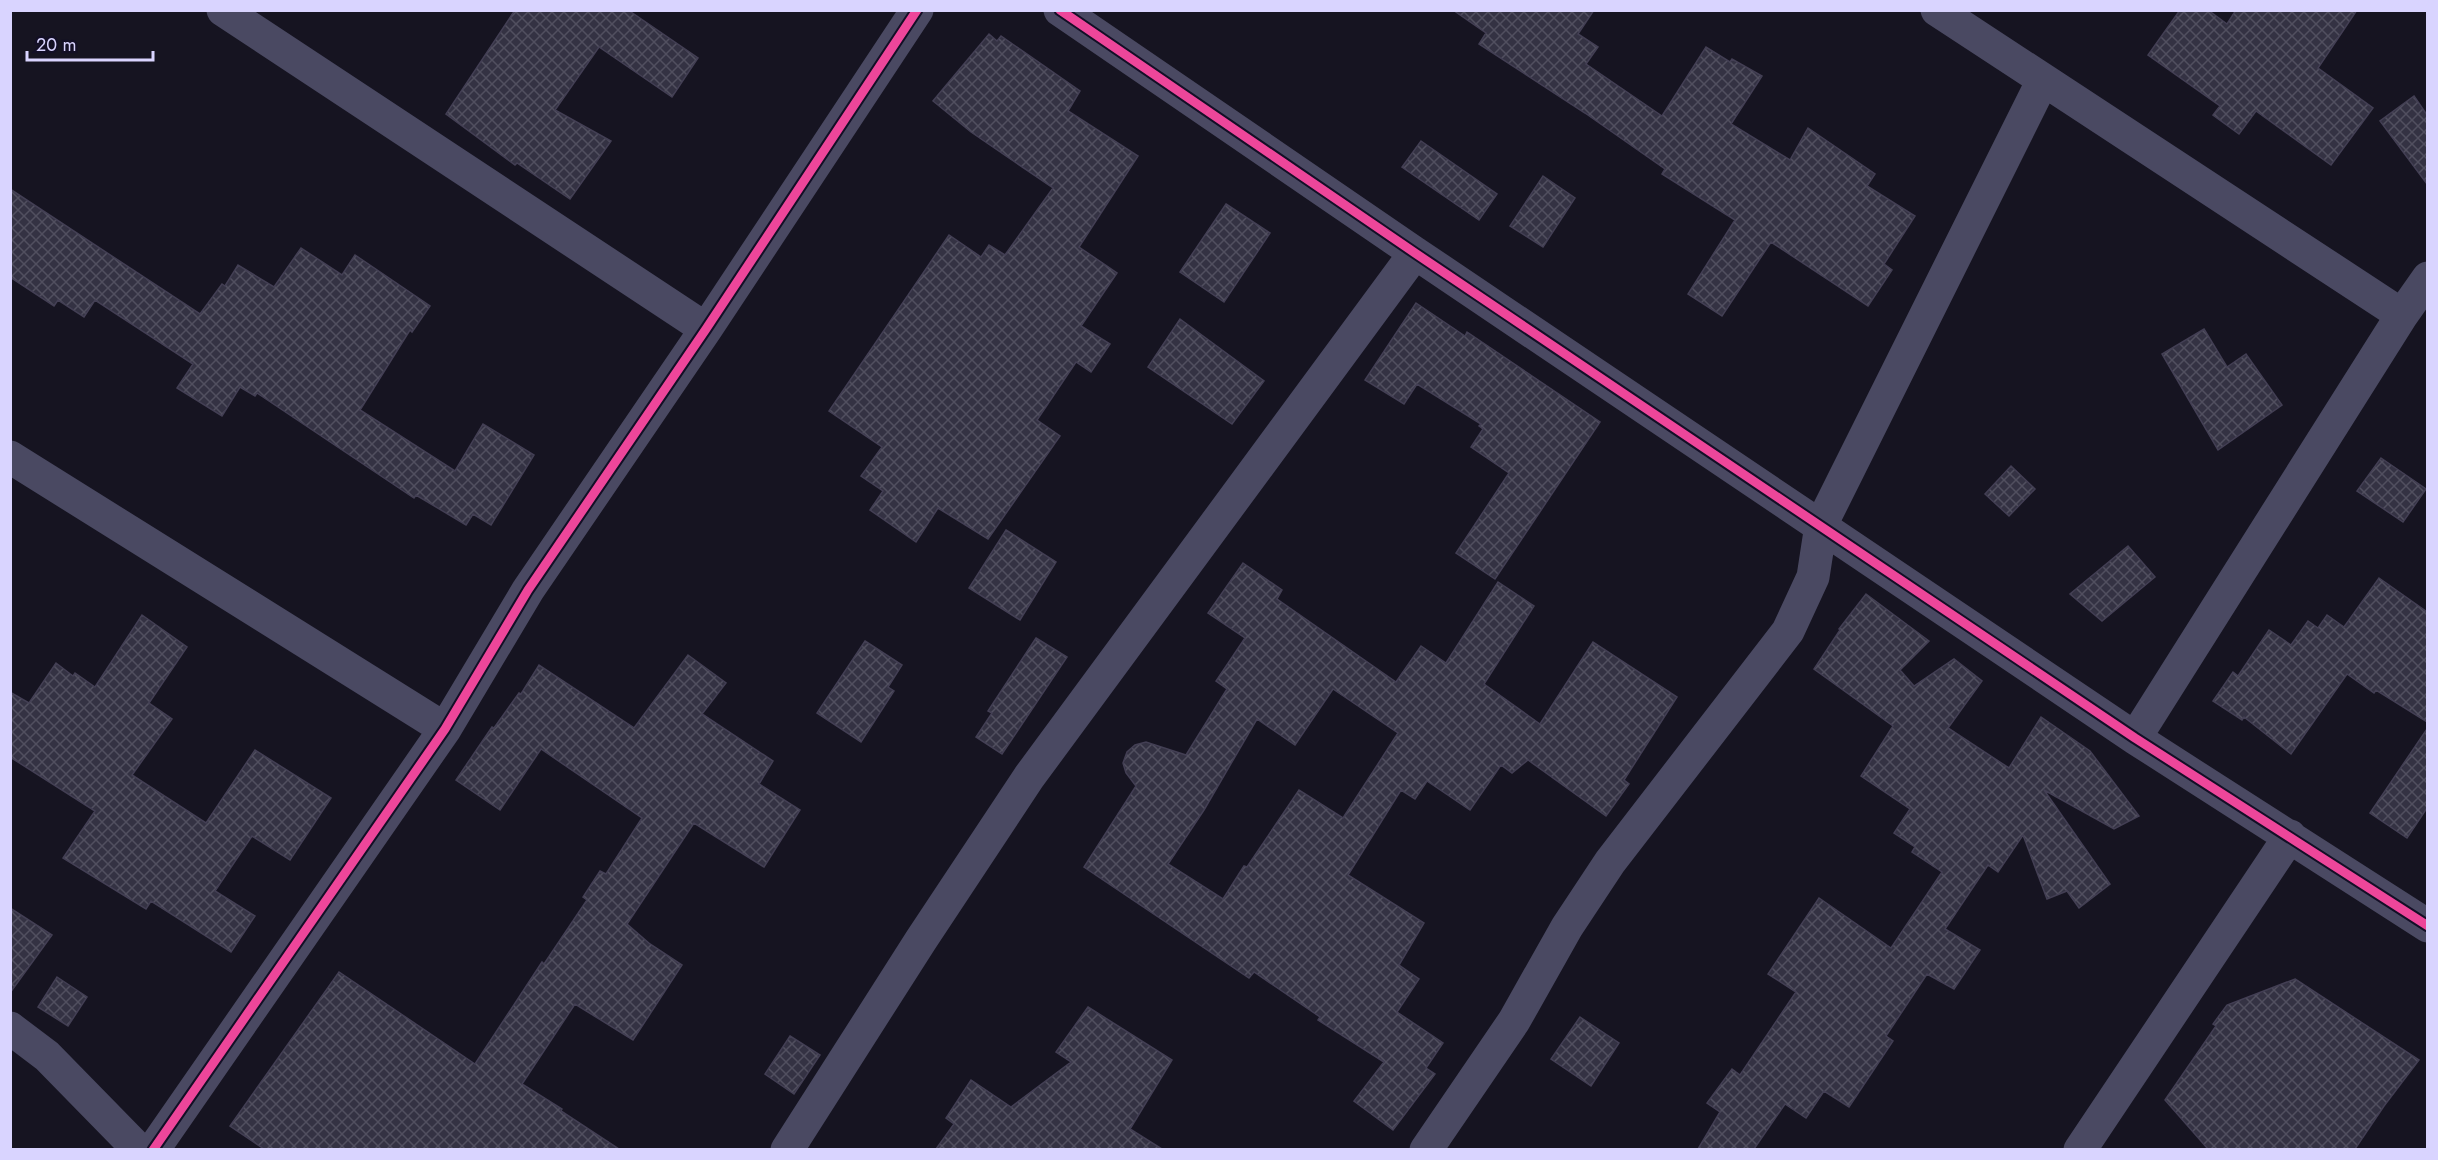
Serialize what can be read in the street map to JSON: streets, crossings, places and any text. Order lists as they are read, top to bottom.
{
  "scale_bar": "20 m"
}
